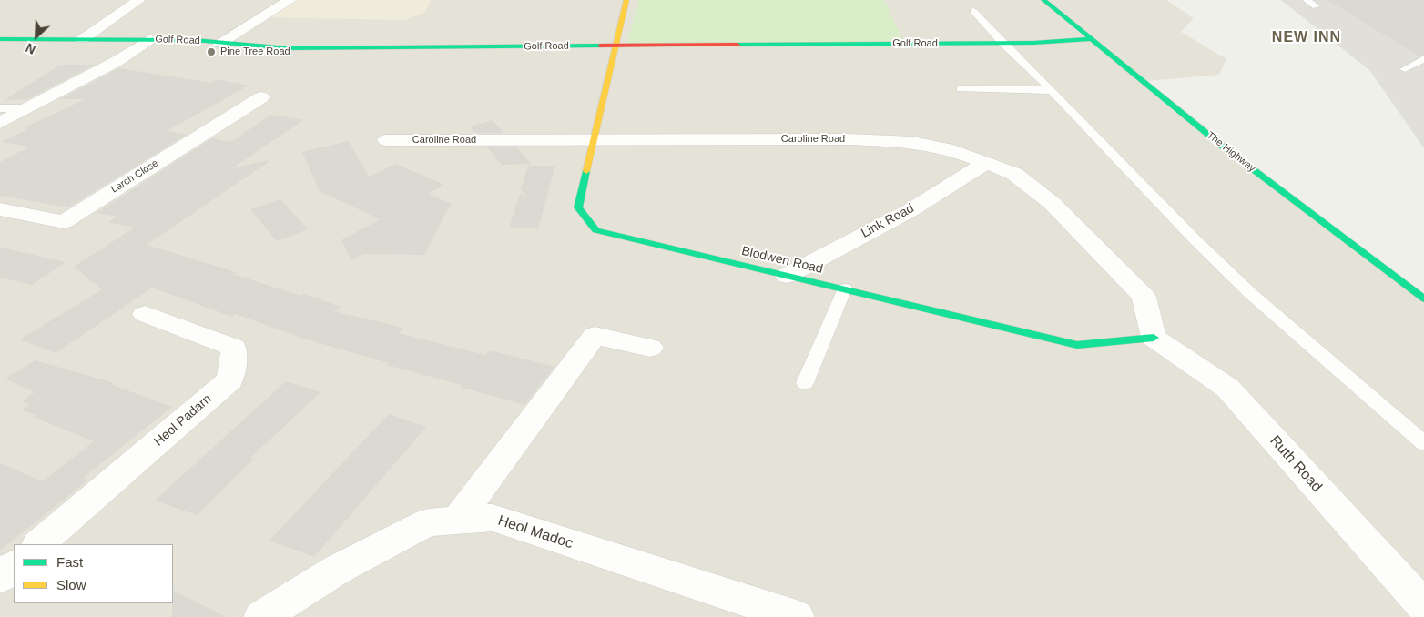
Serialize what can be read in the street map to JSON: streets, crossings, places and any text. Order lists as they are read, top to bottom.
{
  "streets": {
    "street": [
      "Golf Road",
      "Caroline Road",
      "The Highway",
      "Larch Close",
      "Link Road",
      "Blodwen Road",
      "Heol Padarn",
      "Ruth Road",
      "Heol Madoc"
    ]
  },
  "crossings": [
    ["Golf Road", "The Highway"],
    ["Golf Road", "Blodwen Road"],
    ["Caroline Road", "Link Road"],
    ["Caroline Road", "Blodwen Road"],
    ["Caroline Road", "Ruth Road"],
    ["Link Road", "Blodwen Road"],
    ["Blodwen Road", "Ruth Road"]
  ],
  "districts": ["NEW INN"],
  "places": ["Pine Tree Road"],
  "legend": ["Fast", "Slow"],
  "north": "bottom left"
}
